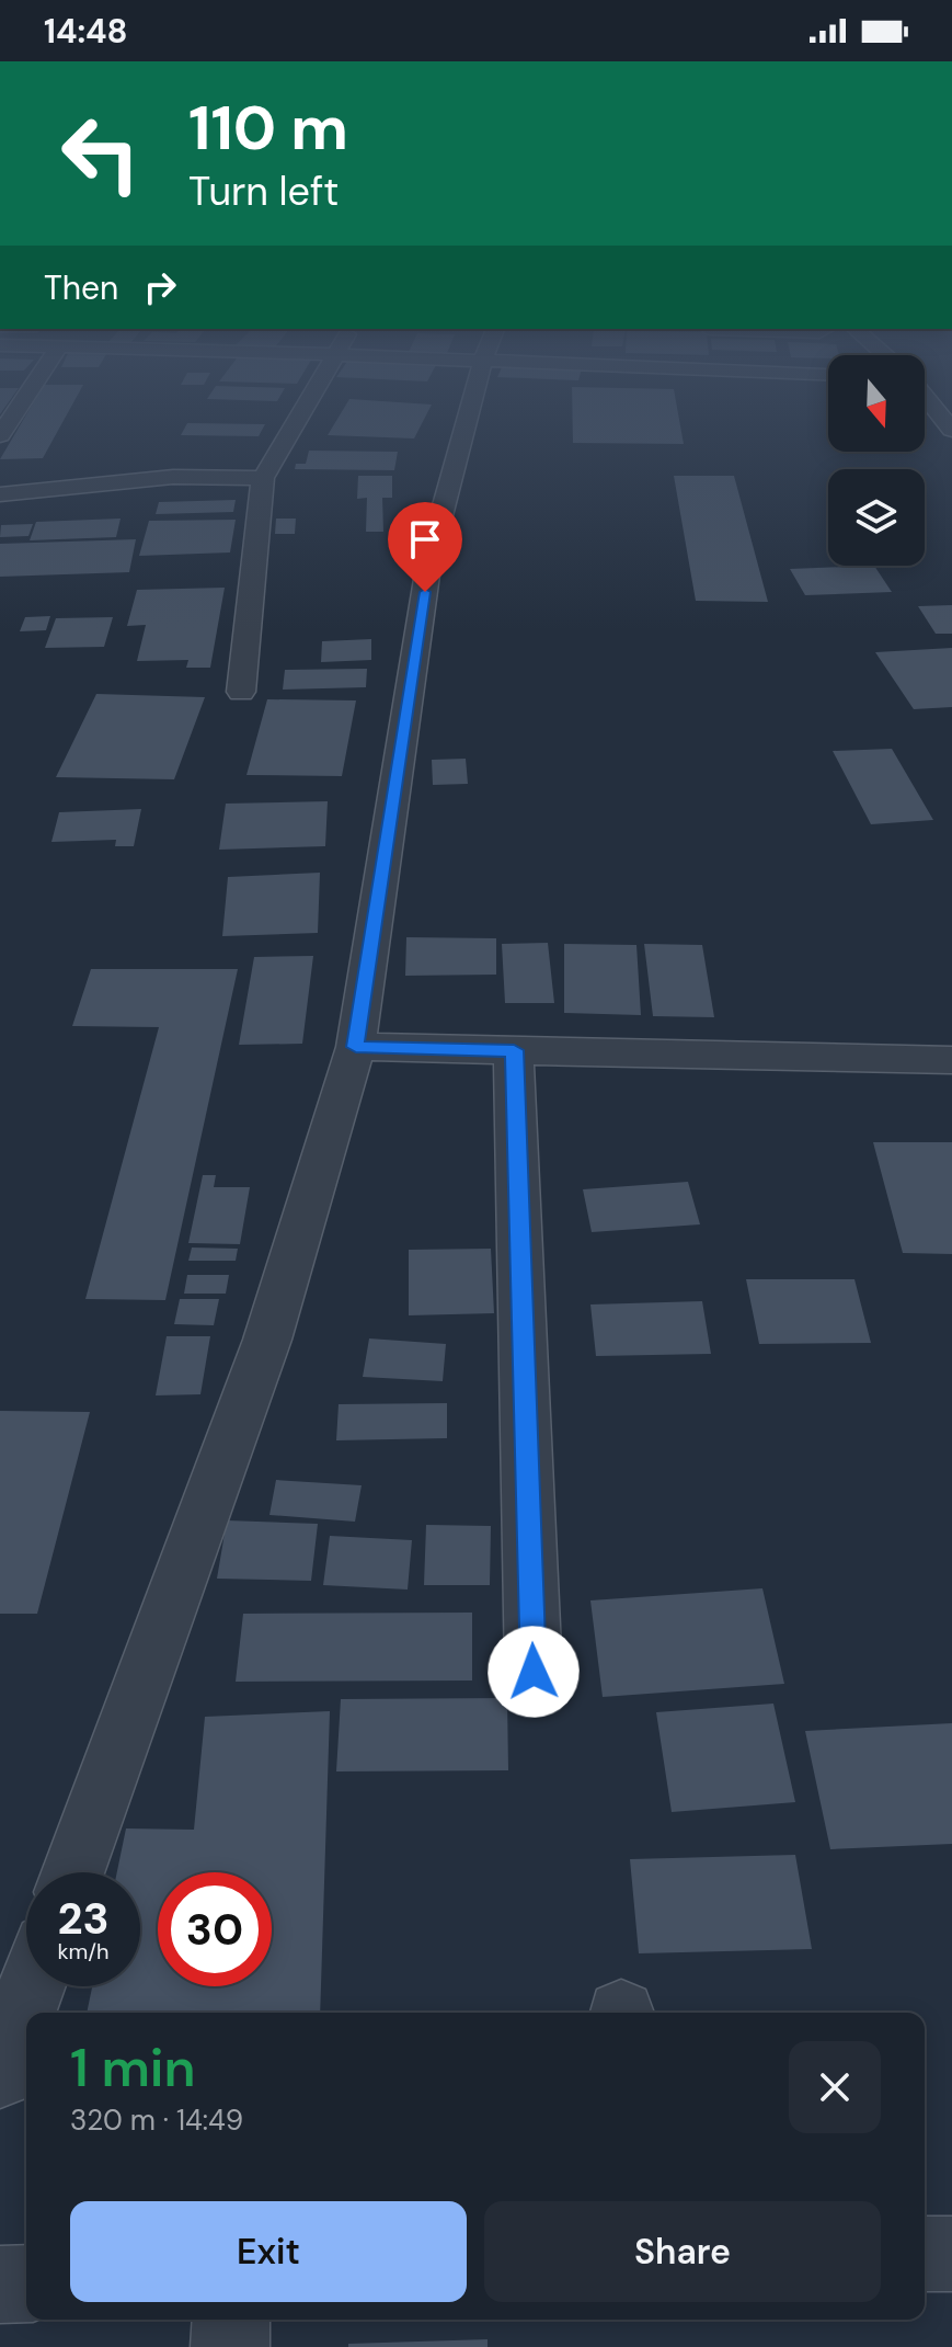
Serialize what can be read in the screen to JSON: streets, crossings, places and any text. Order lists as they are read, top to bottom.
{
  "north": "bottom",
  "page": {
    "status": "14:48",
    "turn": ["110 m", "Turn left"],
    "then": "Then",
    "speed": "23 km/h",
    "limit": "30",
    "heading": ["1 min", "320 m · 14:49"],
    "buttons": ["Exit", "Share"]
  }
}
